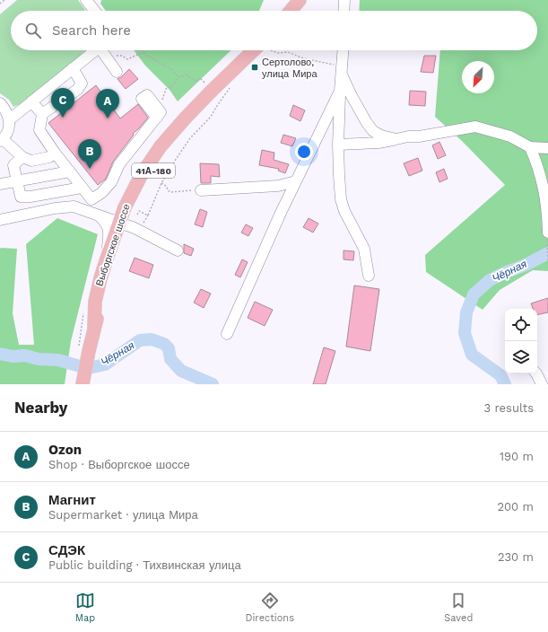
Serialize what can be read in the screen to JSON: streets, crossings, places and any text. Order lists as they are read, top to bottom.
{
  "streets": {
    "main road": ["41А-180", "Выборгское шоссе"]
  },
  "water": ["Чёрная"],
  "places": {
    "transit": ["Сертолово, улица Мира"]
  },
  "north": "bottom left",
  "page": {
    "search": "Search here",
    "pins": ["C", "A", "B"],
    "heading": ["Nearby", "3 results"],
    "list": [
      {
        "mark": "A",
        "name": "Ozon",
        "note": "Shop · Выборгское шоссе",
        "value": "190 m"
      },
      {
        "mark": "B",
        "name": "Магнит",
        "note": "Supermarket · улица Мира",
        "value": "200 m"
      },
      {
        "mark": "C",
        "name": "СДЭК",
        "note": "Public building · Тихвинская улица",
        "value": "230 m"
      }
    ],
    "nav": ["Map", "Directions", "Saved"]
  }
}
